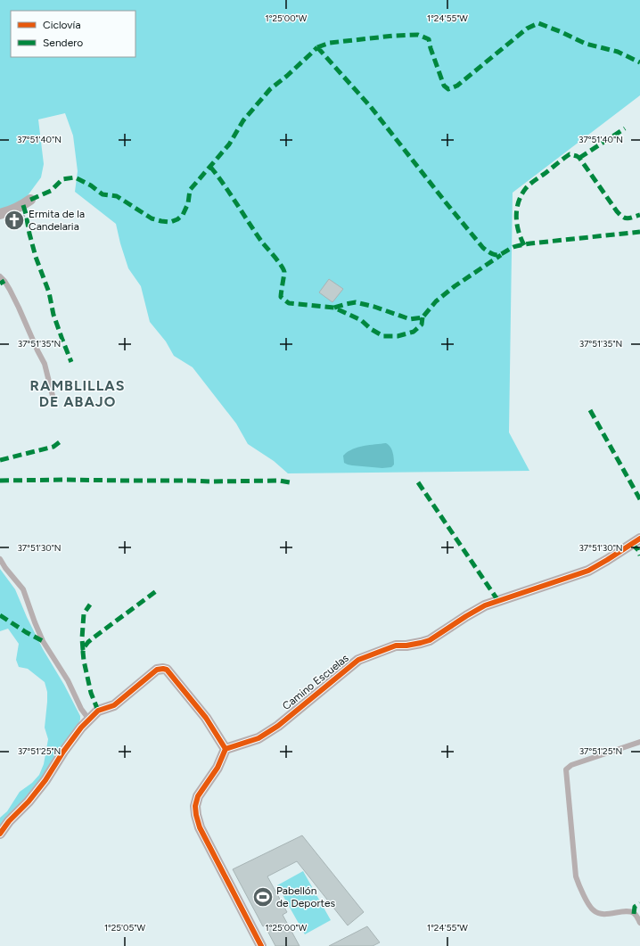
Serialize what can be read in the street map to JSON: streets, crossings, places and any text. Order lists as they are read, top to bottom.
{
  "streets": {
    "street": ["Camino Escuelas"]
  },
  "districts": ["RAMBLILLAS DE ABAJO"],
  "places": {
    "church": ["Ermita de la Candelaria"],
    "sports": ["Pabellón de Deportes"]
  },
  "legend": ["Ciclovía", "Sendero"],
  "coordinates": [
    "1°25'00\"W",
    "1°24'55\"W",
    "37°51'40\"N",
    "37°51'35\"N",
    "37°51'30\"N",
    "37°51'25\"N",
    "1°25'05\"W"
  ]
}
